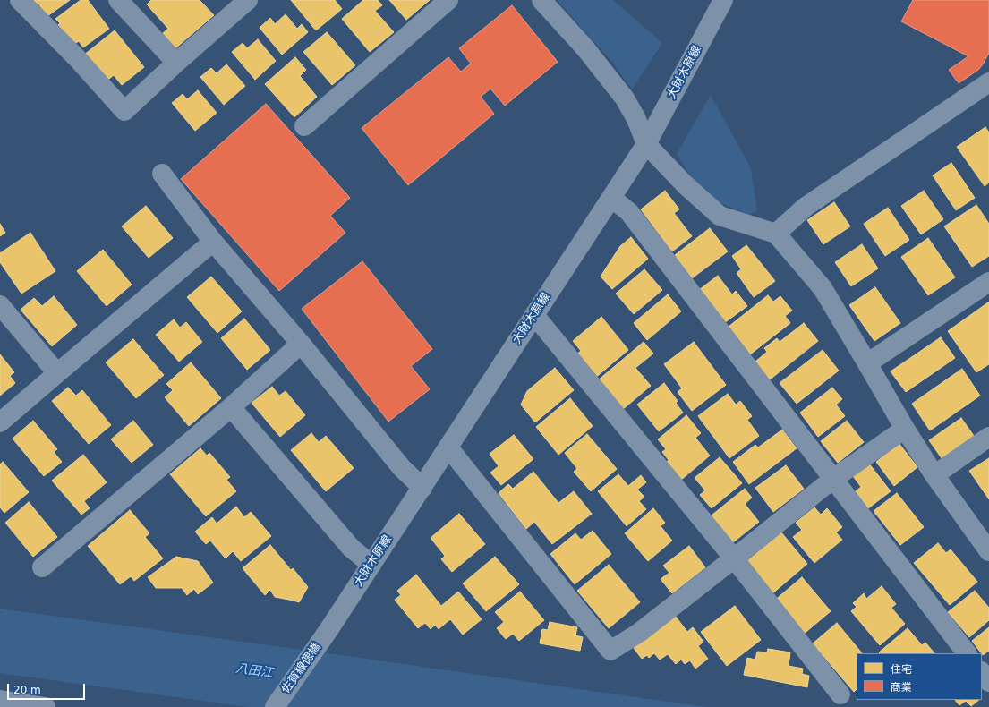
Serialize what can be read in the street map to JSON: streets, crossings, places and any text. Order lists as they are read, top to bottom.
{
  "streets": {
    "street": ["大財木原線", "佐賀線偲橋"]
  },
  "crossings": [
    ["大財木原線", "佐賀線偲橋"]
  ],
  "water": ["八田江"],
  "legend": ["住宅", "商業"],
  "scale_bar": "20 m"
}
